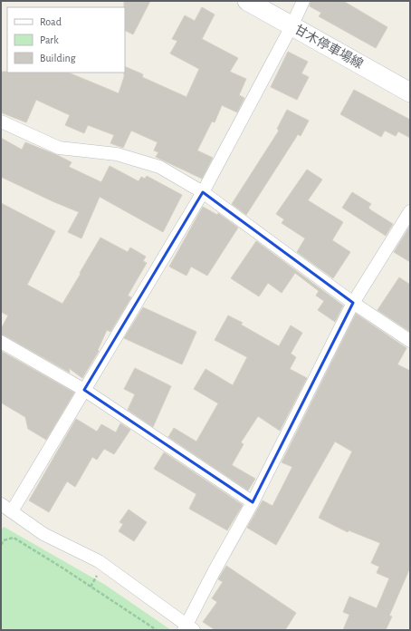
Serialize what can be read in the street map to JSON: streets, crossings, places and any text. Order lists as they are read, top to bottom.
{
  "streets": {
    "main road": ["甘木停車場線"]
  },
  "legend": ["Road", "Park", "Building"]
}
